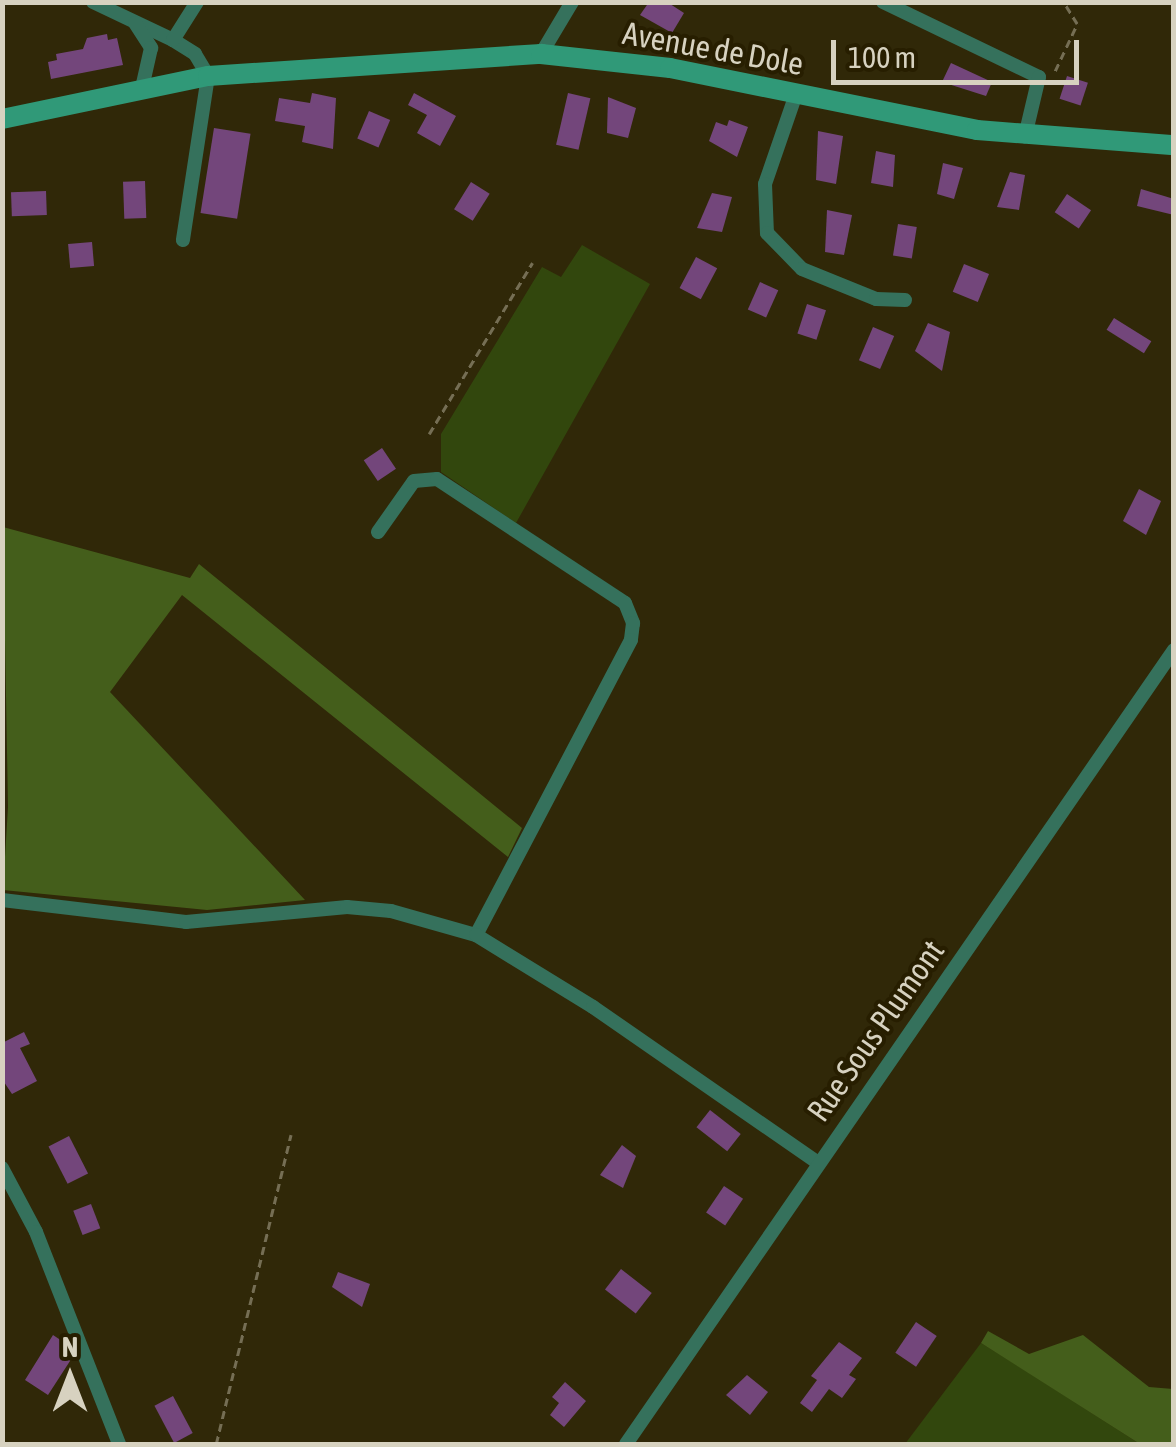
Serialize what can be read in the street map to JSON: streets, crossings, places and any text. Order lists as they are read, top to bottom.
{
  "streets": {
    "main road": ["Avenue de Dole"],
    "street": ["Rue Sous Plumont"]
  },
  "scale_bar": "100 m",
  "north": "top"
}
